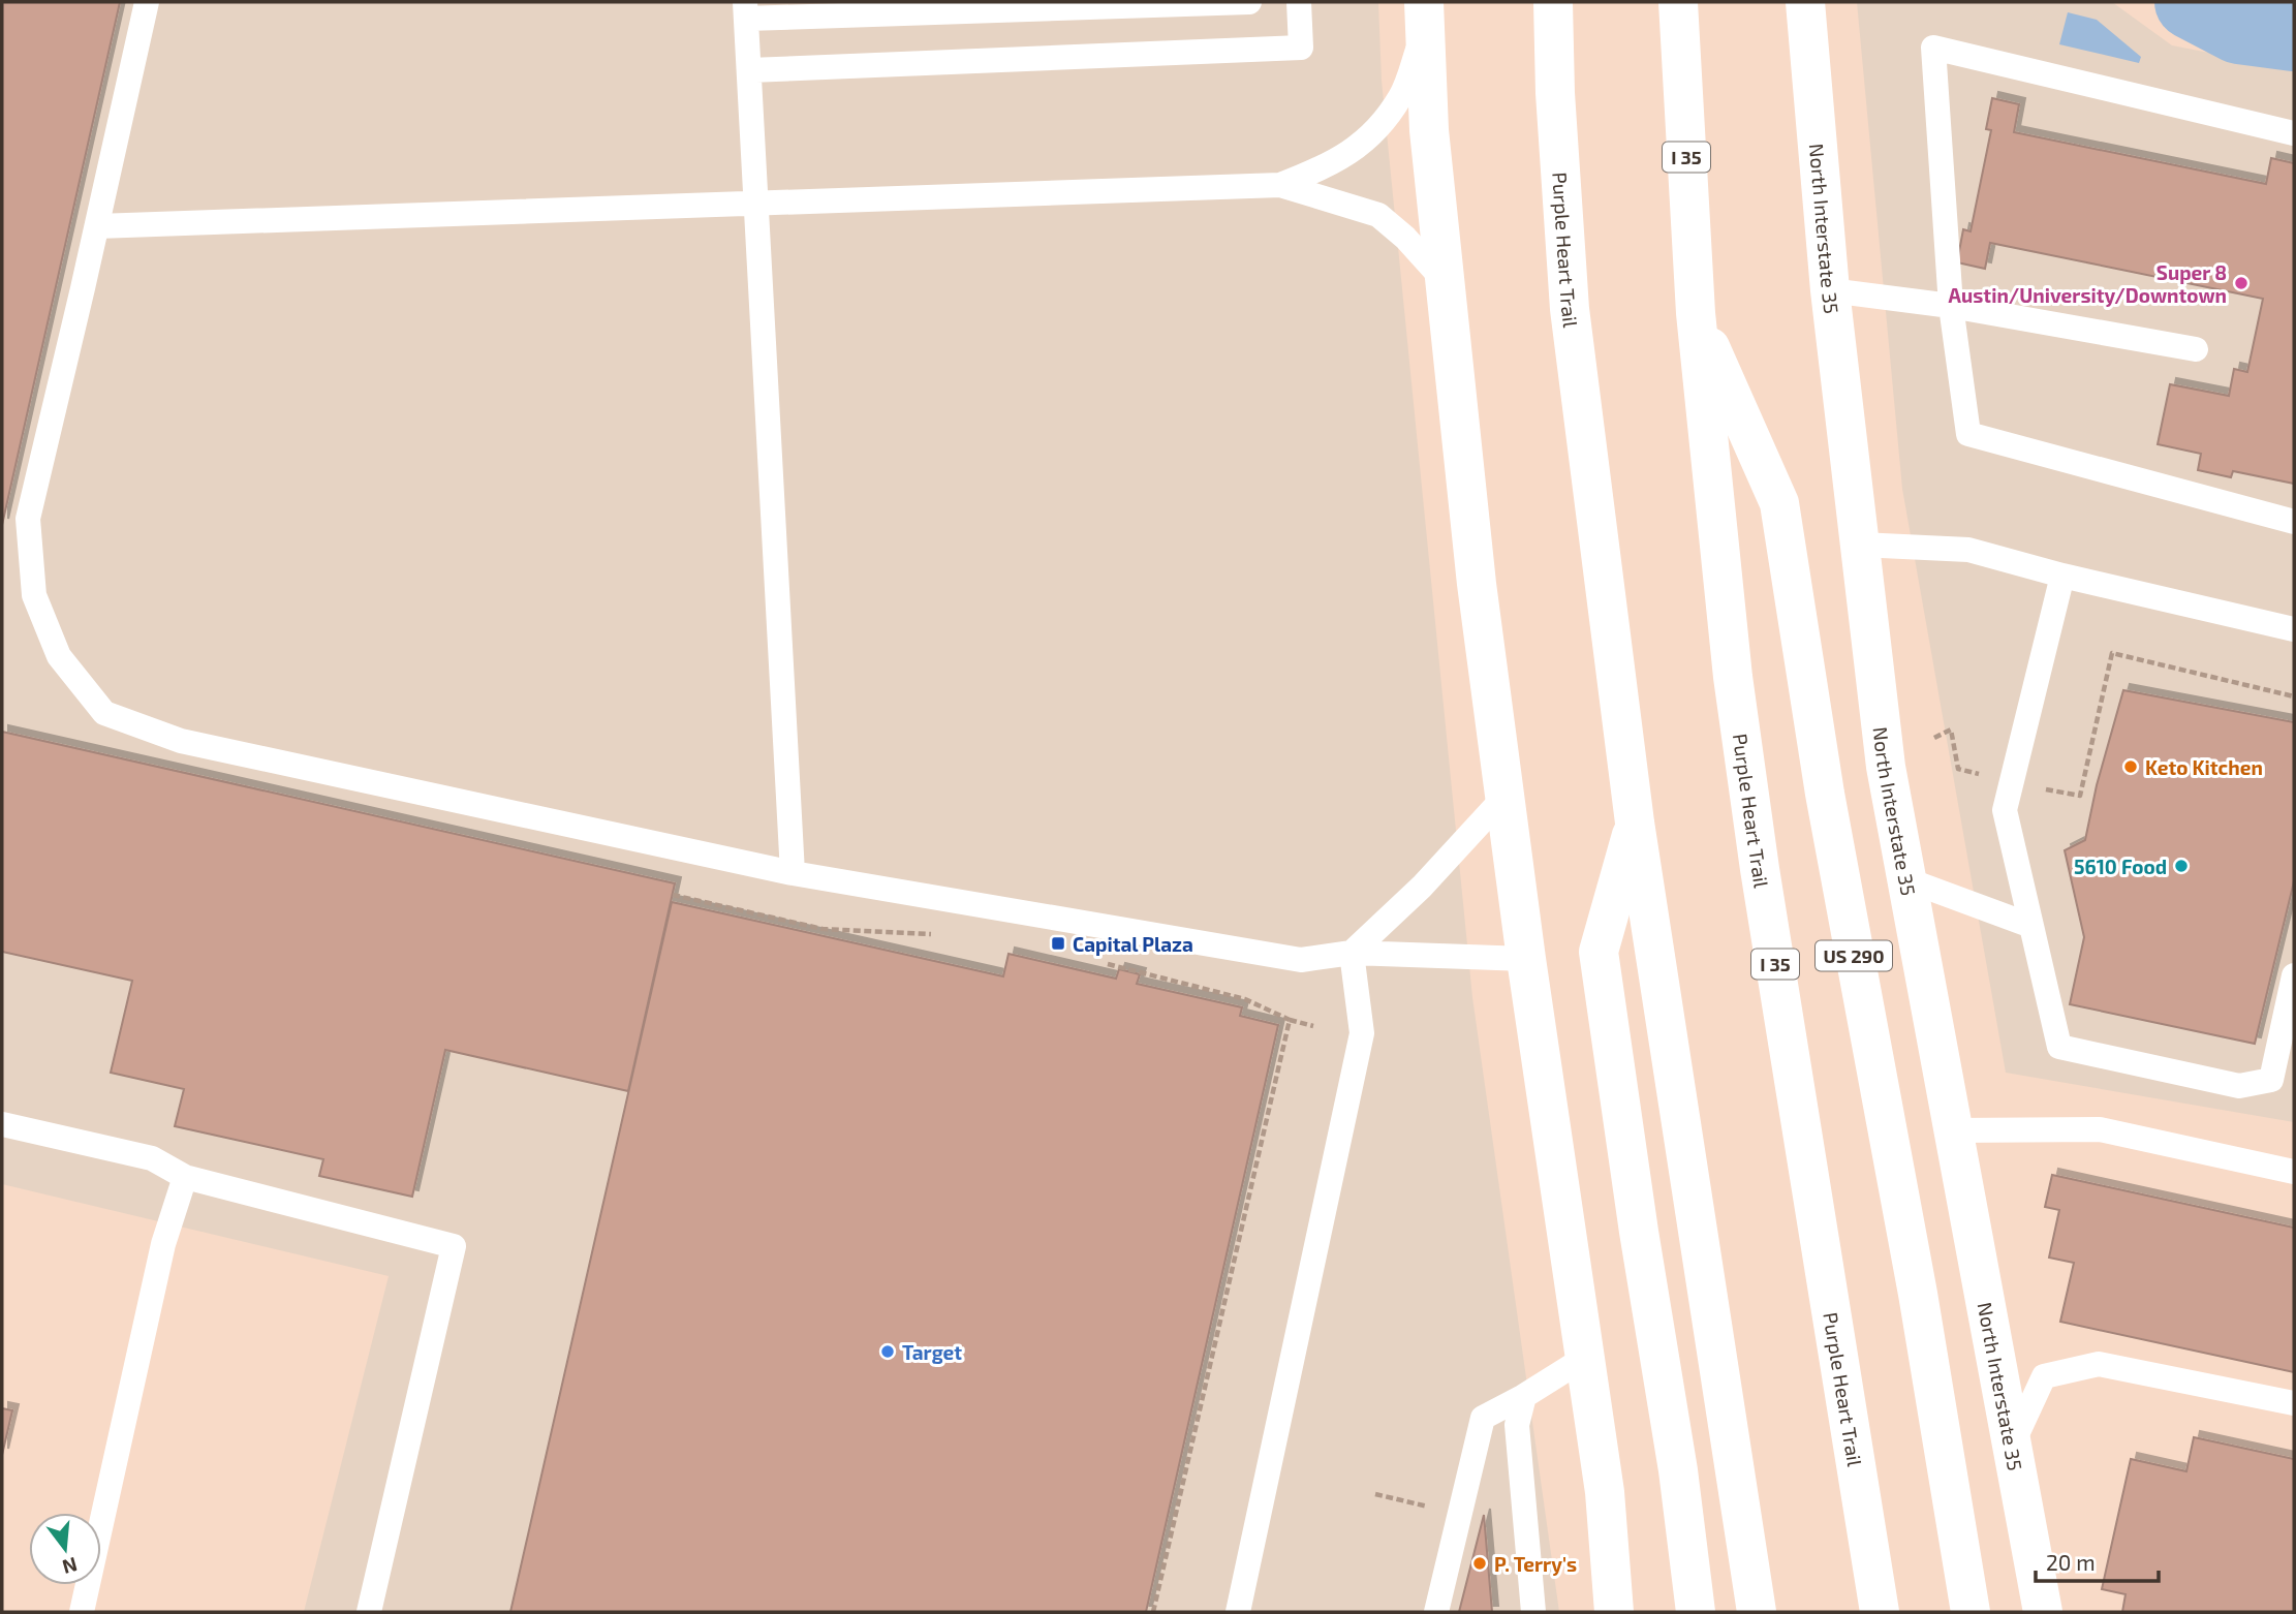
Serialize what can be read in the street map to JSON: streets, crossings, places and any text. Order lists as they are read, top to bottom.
{
  "streets": {
    "main road": [
      "I 35",
      "North Interstate 35",
      "Purple Heart Trail",
      "US 290"
    ]
  },
  "crossings": [
    ["Purple Heart Trail", "US 290"]
  ],
  "places": {
    "other": [
      "Super 8 Austin/University/Downtown",
      "Keto Kitchen",
      "5610 Food",
      "Target",
      "P. Terry's"
    ],
    "transit": ["Capital Plaza"]
  },
  "scale_bar": "20 m",
  "north": "bottom"
}
